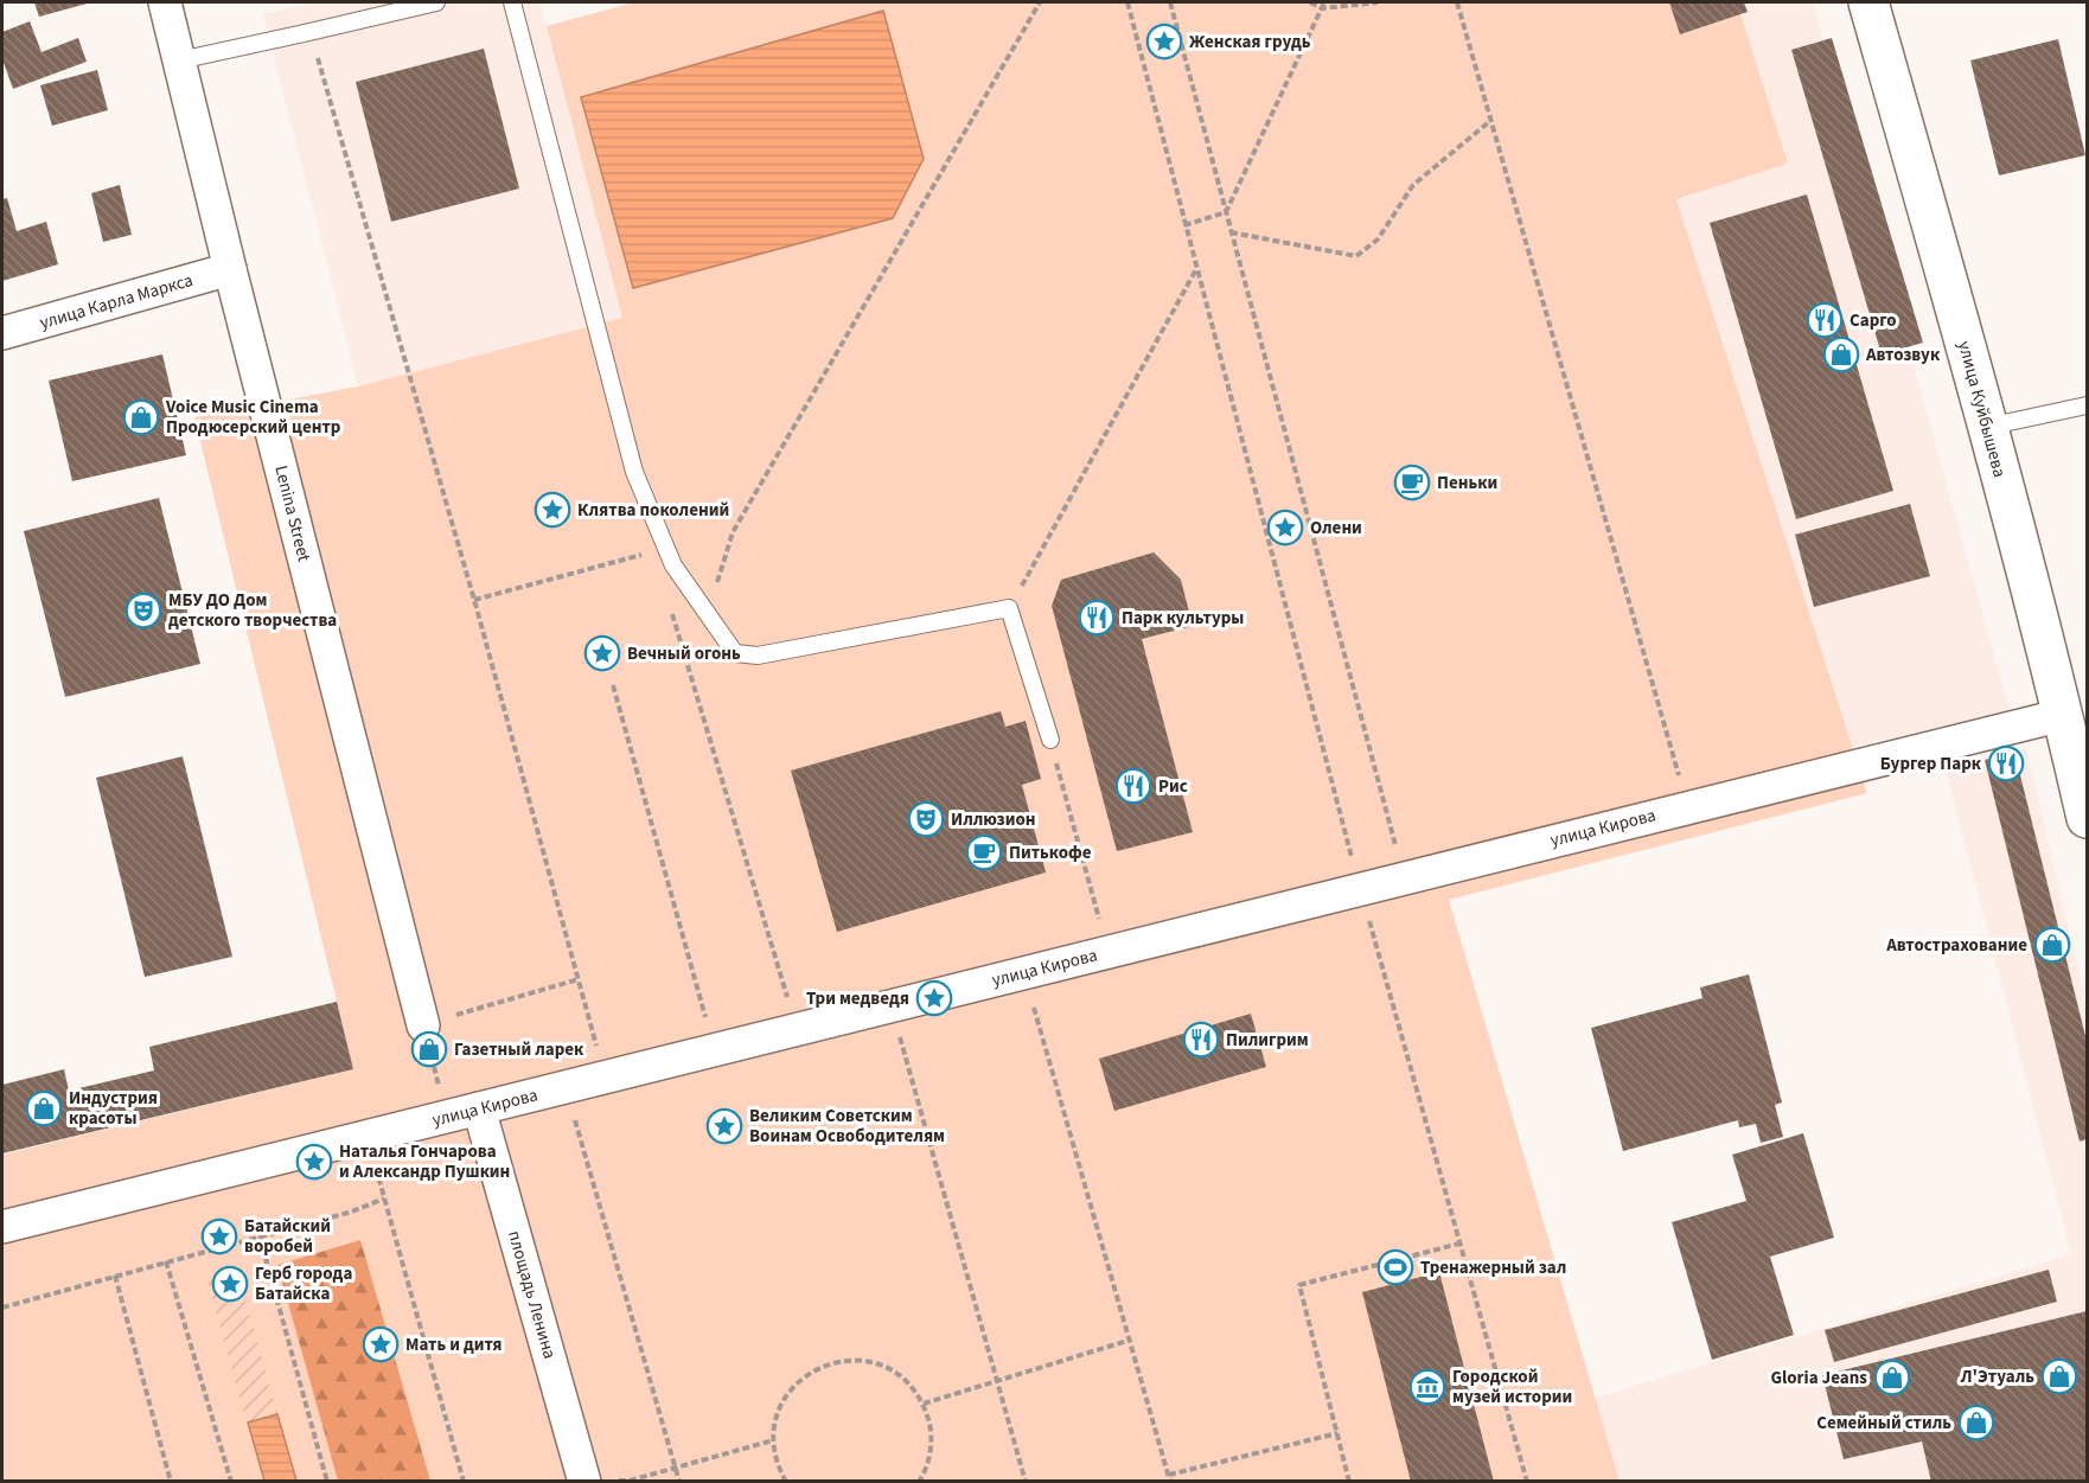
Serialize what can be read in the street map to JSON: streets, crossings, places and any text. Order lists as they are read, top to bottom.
{
  "streets": {
    "main road": ["улица Куйбышева"],
    "street": [
      "улица Карла Маркса",
      "Lenina Street",
      "улица Кирова",
      "площадь Ленина"
    ]
  },
  "crossings": [
    ["улица Карла Маркса", "Lenina Street"],
    ["улица Куйбышева", "улица Кирова"],
    ["улица Кирова", "площадь Ленина"]
  ],
  "places": {
    "place": [
      "Женская грудь",
      "Клятва поколений",
      "Олени",
      "Вечный огонь",
      "Три медведя",
      "Великим Советским Воинам Освободителям",
      "Наталья Гончарова и Александр Пушкин",
      "Батайский воробей",
      "Герб города Батайска",
      "Мать и дитя"
    ],
    "restaurant": [
      "Сарго",
      "Парк культуры",
      "Бургер Парк",
      "Рис",
      "Пилигрим"
    ],
    "shop": [
      "Автозвук",
      "Voice Music Cinema Продюсерский центр",
      "Автострахование",
      "Газетный ларек",
      "Индустрия красоты",
      "Л'Этуаль",
      "Gloria Jeans",
      "Семейный стиль"
    ],
    "cafe": ["Пеньки", "Питькофе"],
    "theatre": ["МБУ ДО Дом детского творчества", "Иллюзион"],
    "sports": ["Тренажерный зал"],
    "museum": ["Городской музей истории"]
  }
}
